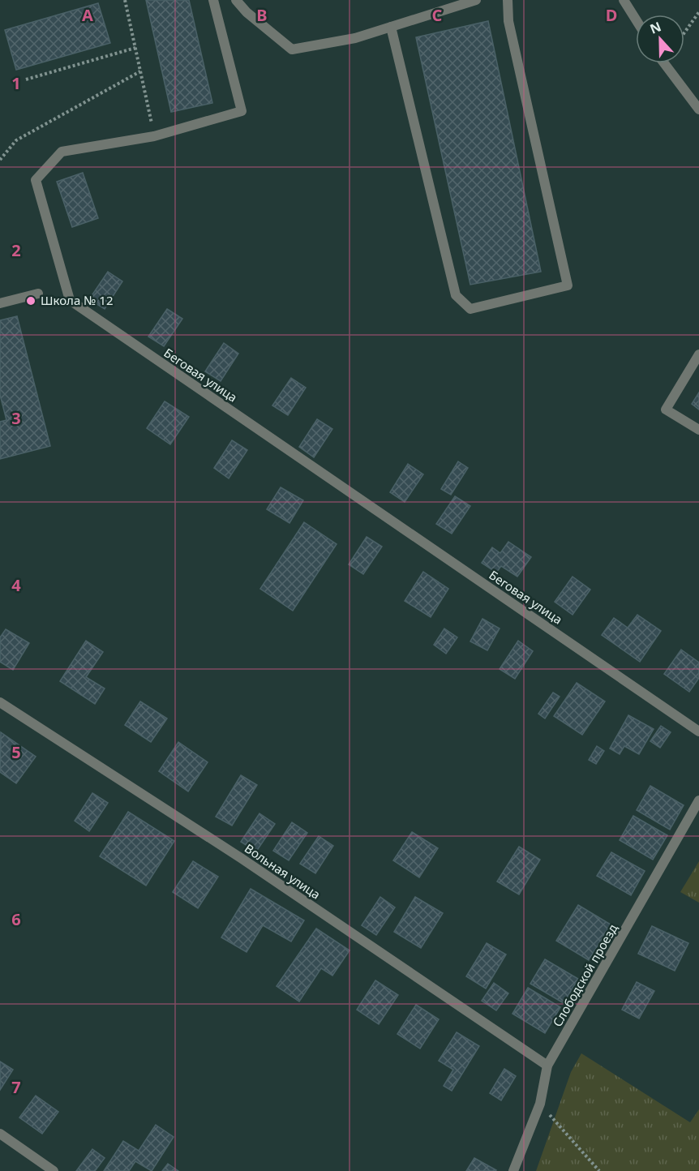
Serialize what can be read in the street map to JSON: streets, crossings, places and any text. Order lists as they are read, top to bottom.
{
  "streets": {
    "street": ["Беговая улица", "Вольная улица", "Слободской проезд"]
  },
  "crossings": [
    ["Вольная улица", "Слободской проезд"]
  ],
  "places": ["Школа № 12"],
  "north": "top",
  "grid": {
    "columns": [
      "A",
      "B",
      "C",
      "D"
    ],
    "rows": [
      "1",
      "2",
      "3",
      "4",
      "5",
      "6",
      "7"
    ]
  }
}
